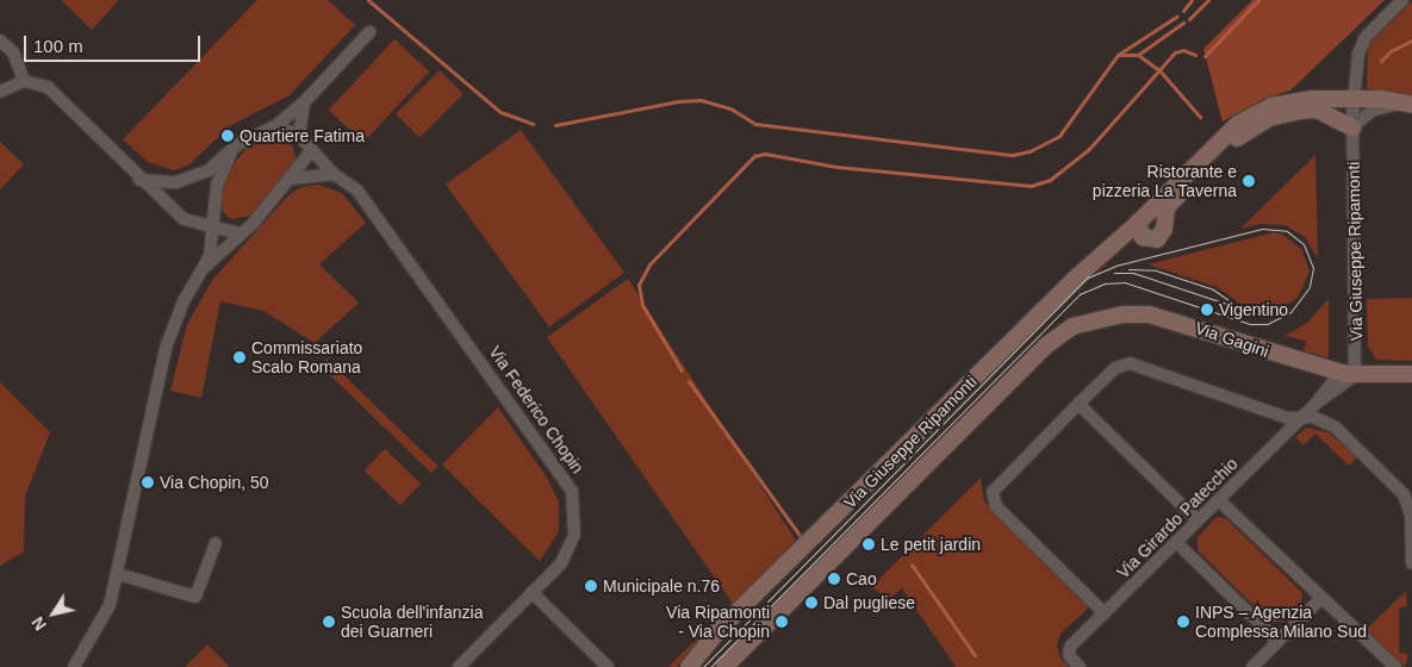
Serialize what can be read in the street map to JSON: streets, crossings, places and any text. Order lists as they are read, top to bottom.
{
  "streets": {
    "street": [
      "Via Giuseppe Ripamonti",
      "Via Gagini",
      "Via Federico Chopin",
      "Via Girardo Patecchio"
    ]
  },
  "crossings": [
    ["Via Giuseppe Ripamonti", "Via Gagini"],
    ["Via Giuseppe Ripamonti", "Via Girardo Patecchio"],
    ["Via Gagini", "Via Girardo Patecchio"]
  ],
  "places": [
    "Quartiere Fatima",
    "Ristorante e pizzeria La Taverna",
    "Vigentino",
    "Commissariato Scalo Romana",
    "Via Chopin, 50",
    "Le petit jardin",
    "Cao",
    "Municipale n.76",
    "Dal pugliese",
    "Scuola dell'infanzia dei Guarneri",
    "Via Ripamonti - Via Chopin",
    "INPS – Agenzia Complessa Milano Sud"
  ],
  "scale_bar": "100 m",
  "north": "bottom left"
}
